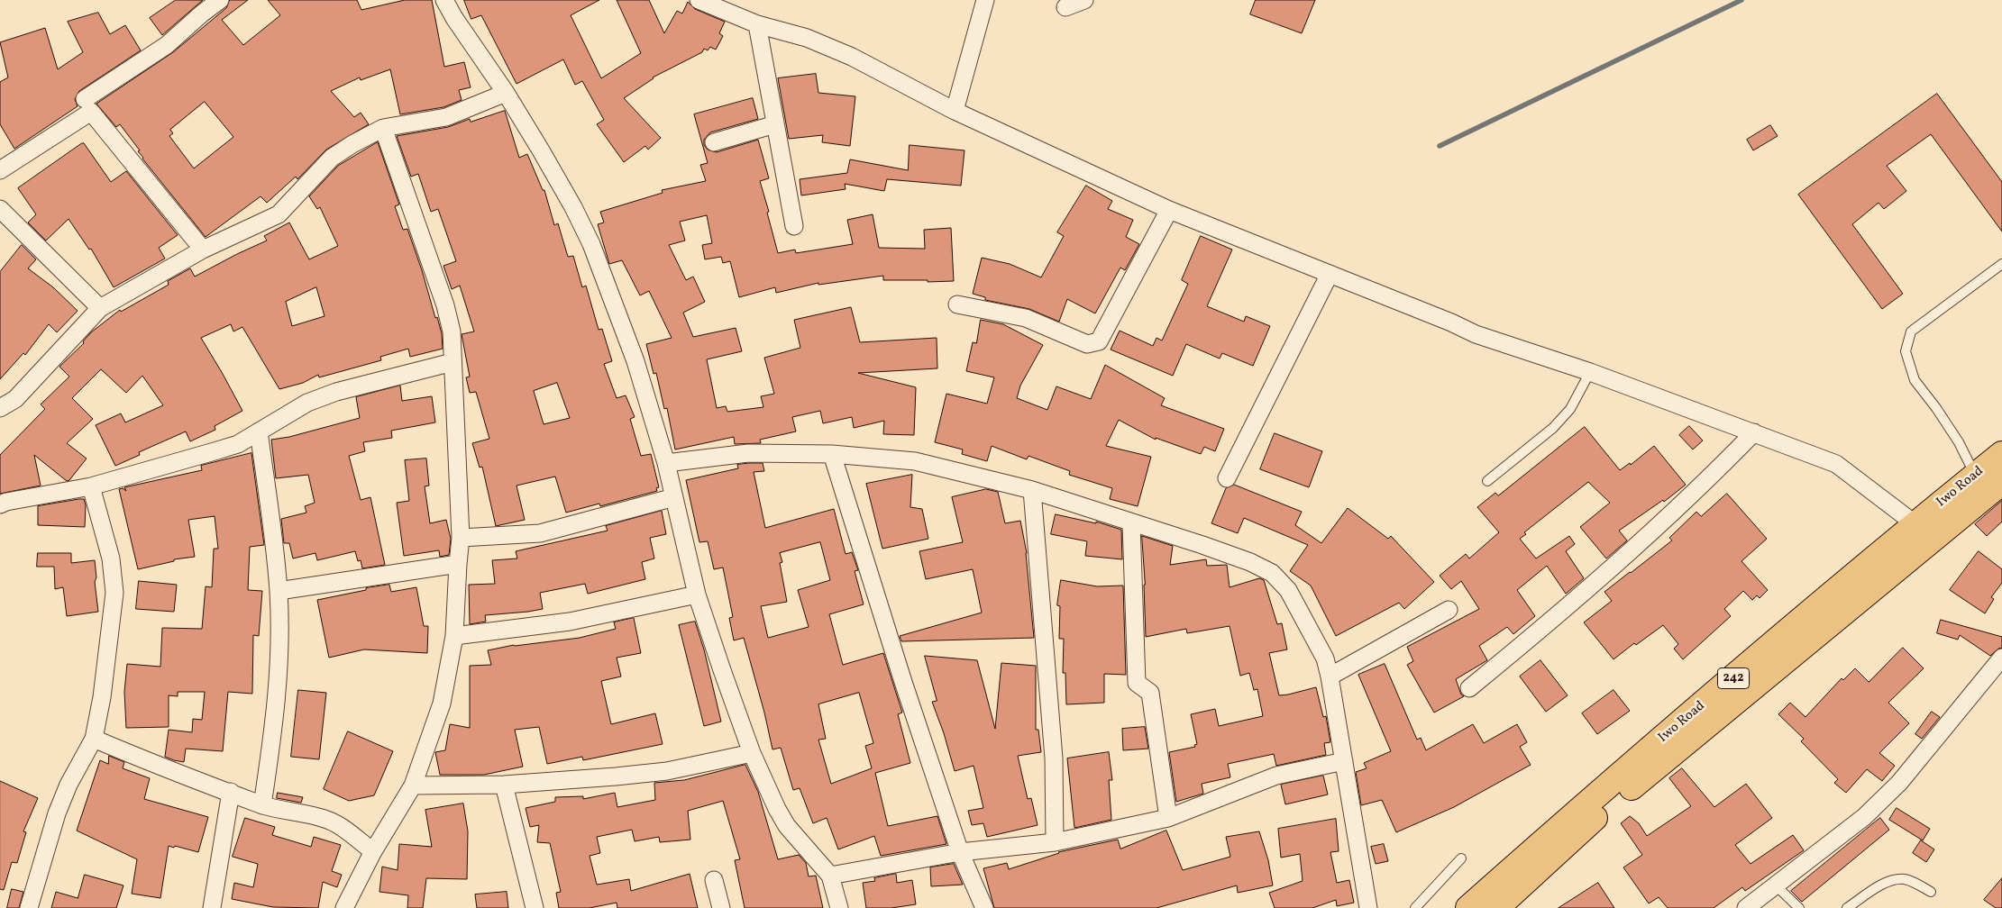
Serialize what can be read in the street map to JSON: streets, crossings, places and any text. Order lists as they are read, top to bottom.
{
  "streets": {
    "main road": ["Iwo Road", "242"]
  }
}
